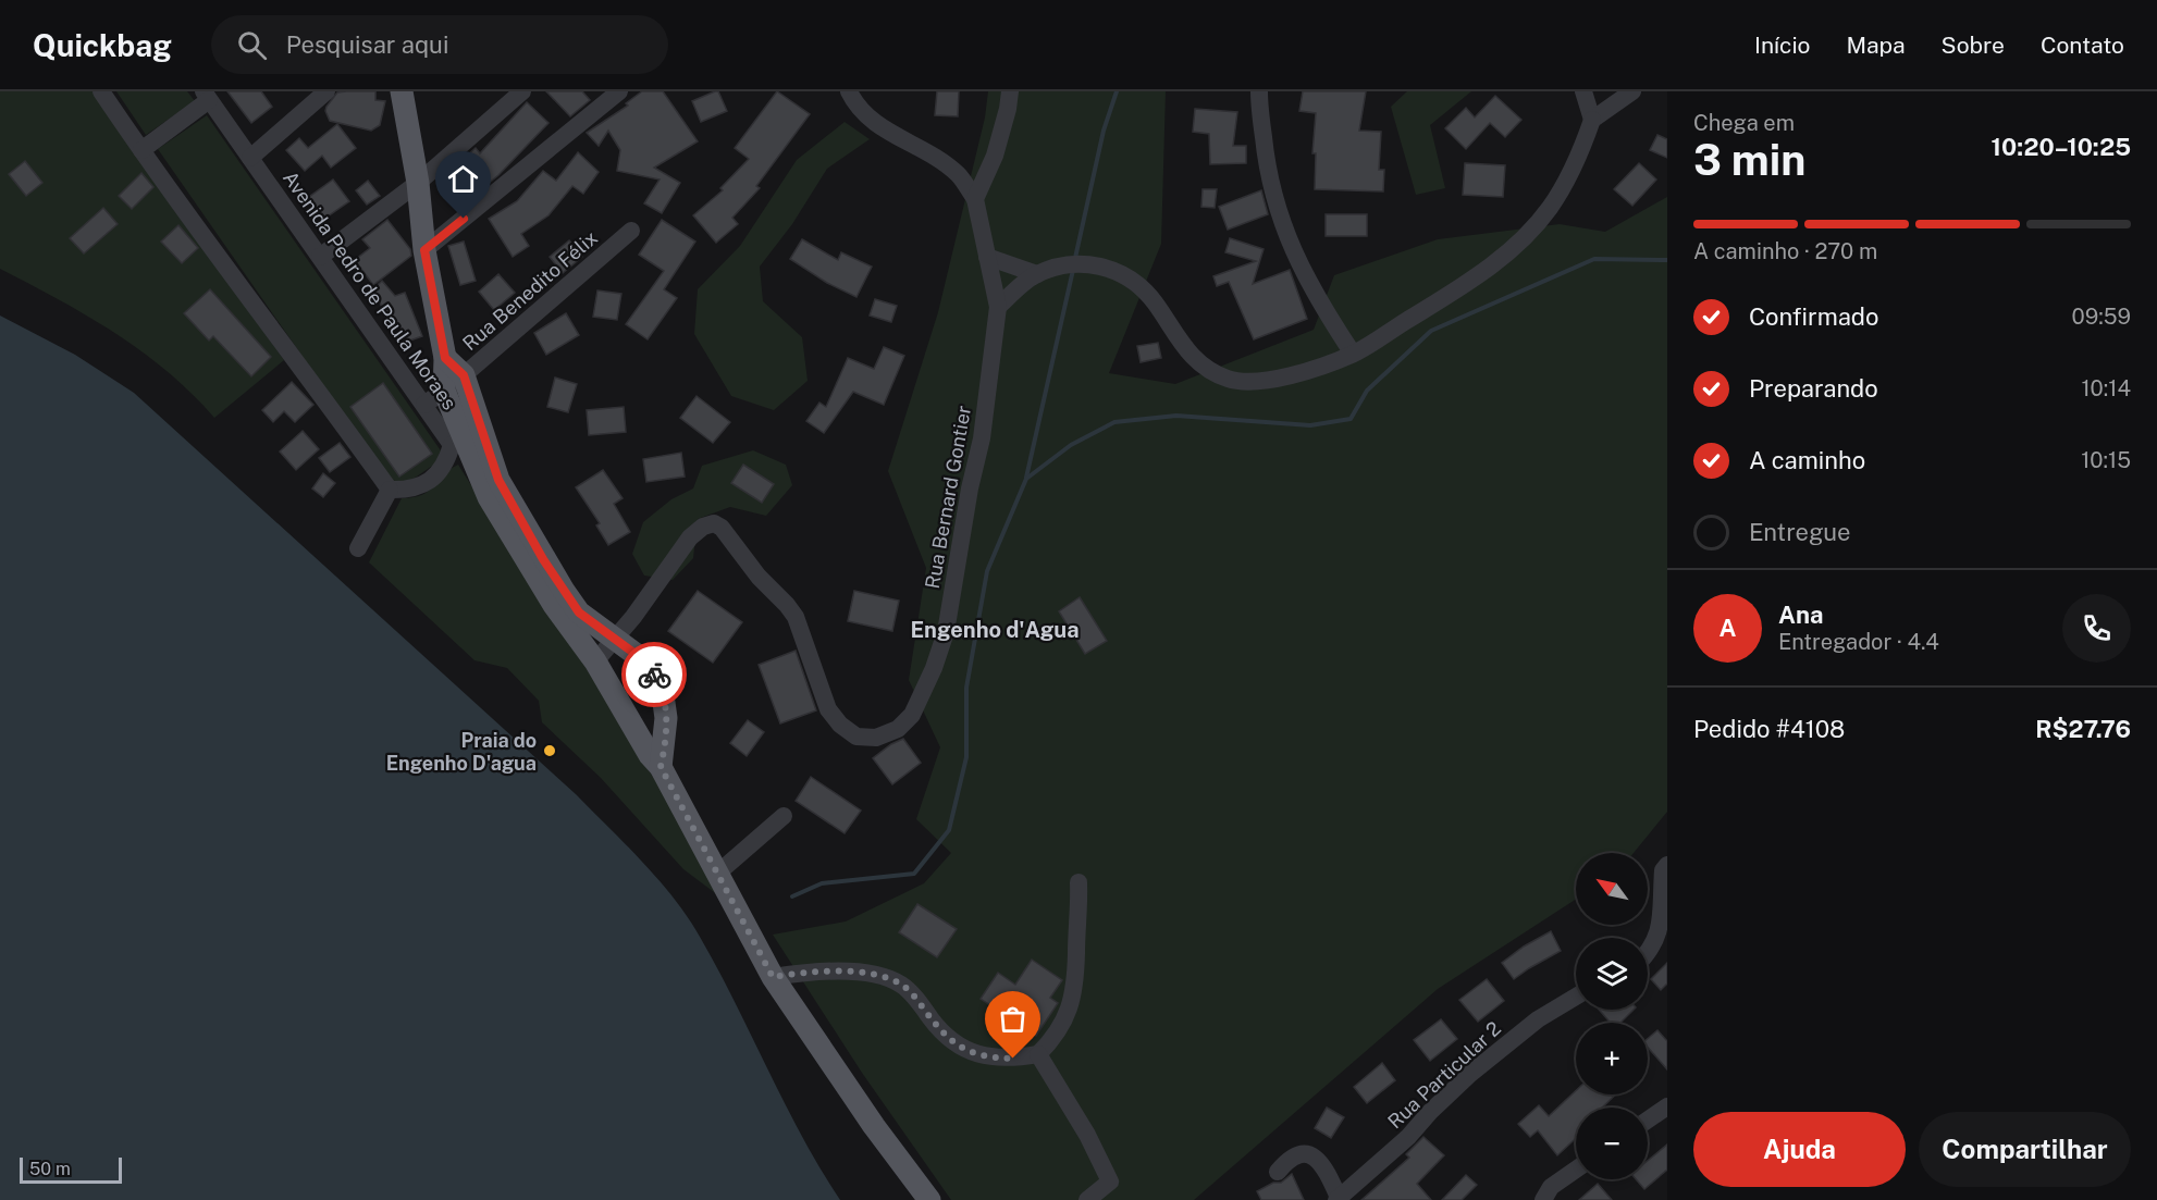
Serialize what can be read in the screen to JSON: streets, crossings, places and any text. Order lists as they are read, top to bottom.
{
  "streets": {
    "street": [
      "Avenida Pedro de Paula Moraes",
      "Rua Benedito Félix",
      "Rua Bernard Gontier",
      "Rua Particular 2"
    ]
  },
  "crossings": [
    ["Avenida Pedro de Paula Moraes", "Rua Benedito Félix"]
  ],
  "districts": ["Engenho d'Agua"],
  "places": ["Praia do Engenho D'agua"],
  "scale_bar": "50 m",
  "north": "top left",
  "page": {
    "header": "Quickbag",
    "search": "Pesquisar aqui",
    "nav": [
      "Início",
      "Mapa",
      "Sobre",
      "Contato"
    ],
    "heading": ["3 min", "Chega em", "10:20–10:25"],
    "panel": [
      "Ana",
      "Entregador · 4.4",
      "Pedido #4108",
      "R$27.76"
    ],
    "bar": "A caminho · 270 m",
    "list": [
      ["Confirmado", "09:59"],
      ["Preparando", "10:14"],
      ["A caminho", "10:15"],
      "Entregue"
    ],
    "round": "A",
    "map_buttons": ["+", "−"],
    "buttons": ["Ajuda", "Compartilhar"],
    "scale": "50 m"
  }
}
